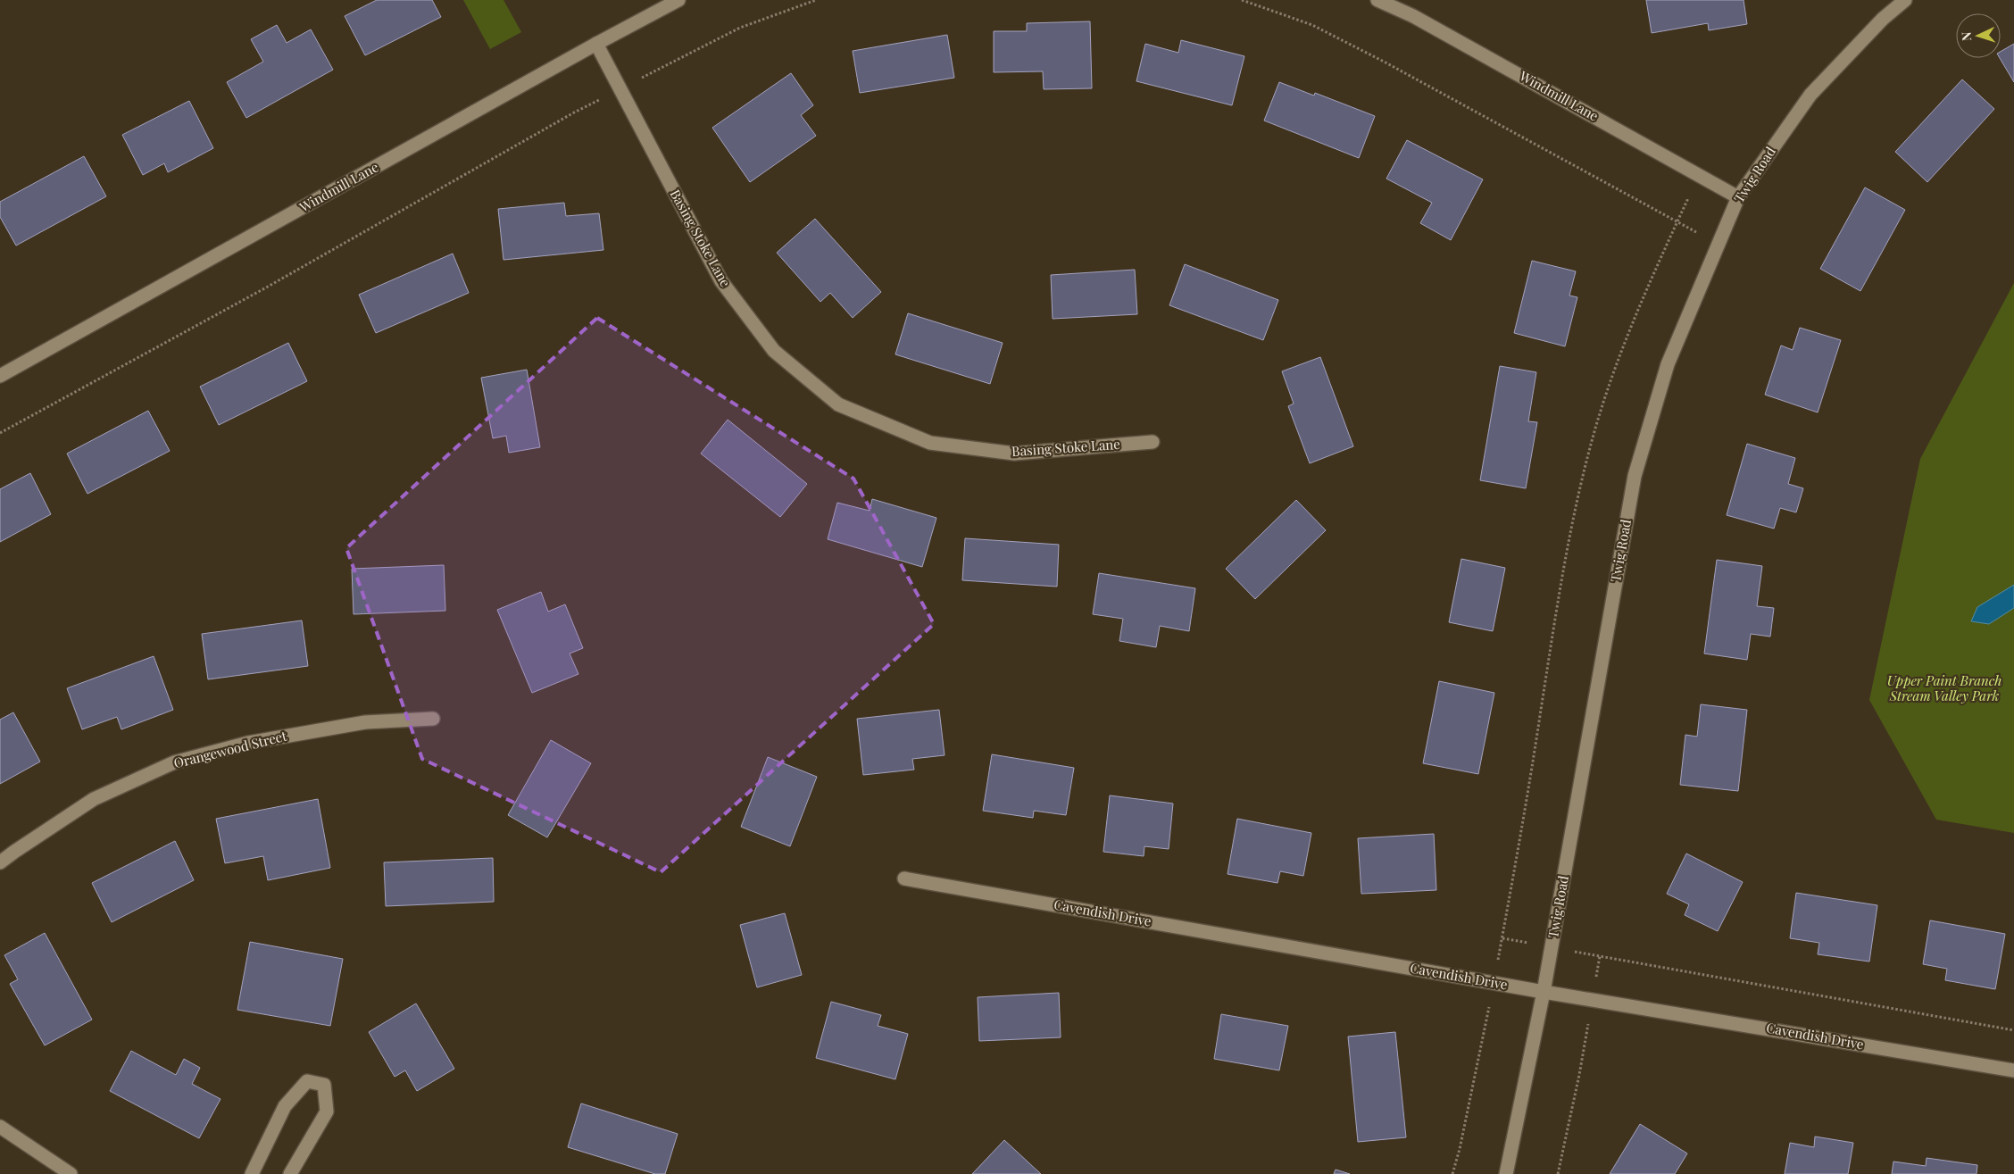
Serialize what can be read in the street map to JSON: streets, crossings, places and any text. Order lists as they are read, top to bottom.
{
  "streets": {
    "street": [
      "Windmill Lane",
      "Twig Road",
      "Basing Stoke Lane",
      "Orangewood Street",
      "Cavendish Drive"
    ]
  },
  "crossings": [
    ["Windmill Lane", "Twig Road"],
    ["Windmill Lane", "Basing Stoke Lane"],
    ["Twig Road", "Cavendish Drive"]
  ],
  "parks": ["Upper Paint Branch Stream Valley Park"],
  "north": "left"
}
